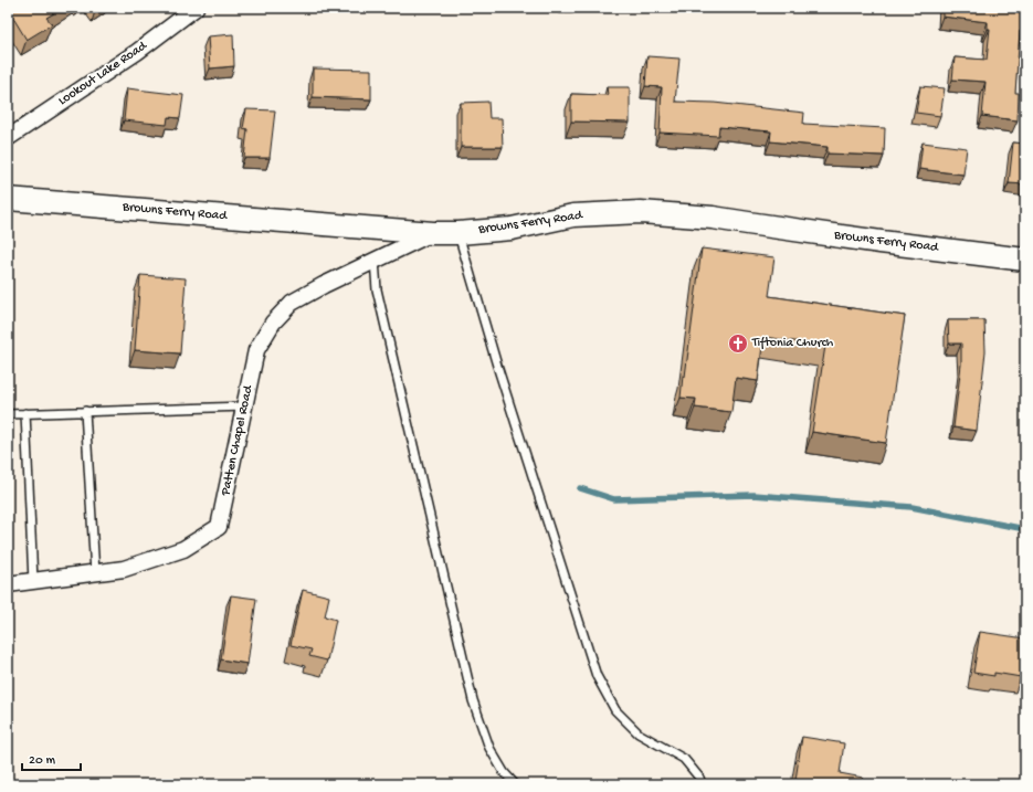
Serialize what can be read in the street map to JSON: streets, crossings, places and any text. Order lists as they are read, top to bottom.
{
  "streets": {
    "street": ["Lookout Lake Road", "Browns Ferry Road", "Patten Chapel Road"]
  },
  "crossings": [
    ["Browns Ferry Road", "Patten Chapel Road"]
  ],
  "places": {
    "church": ["Tiftonia Church"]
  },
  "scale_bar": "20 m"
}
